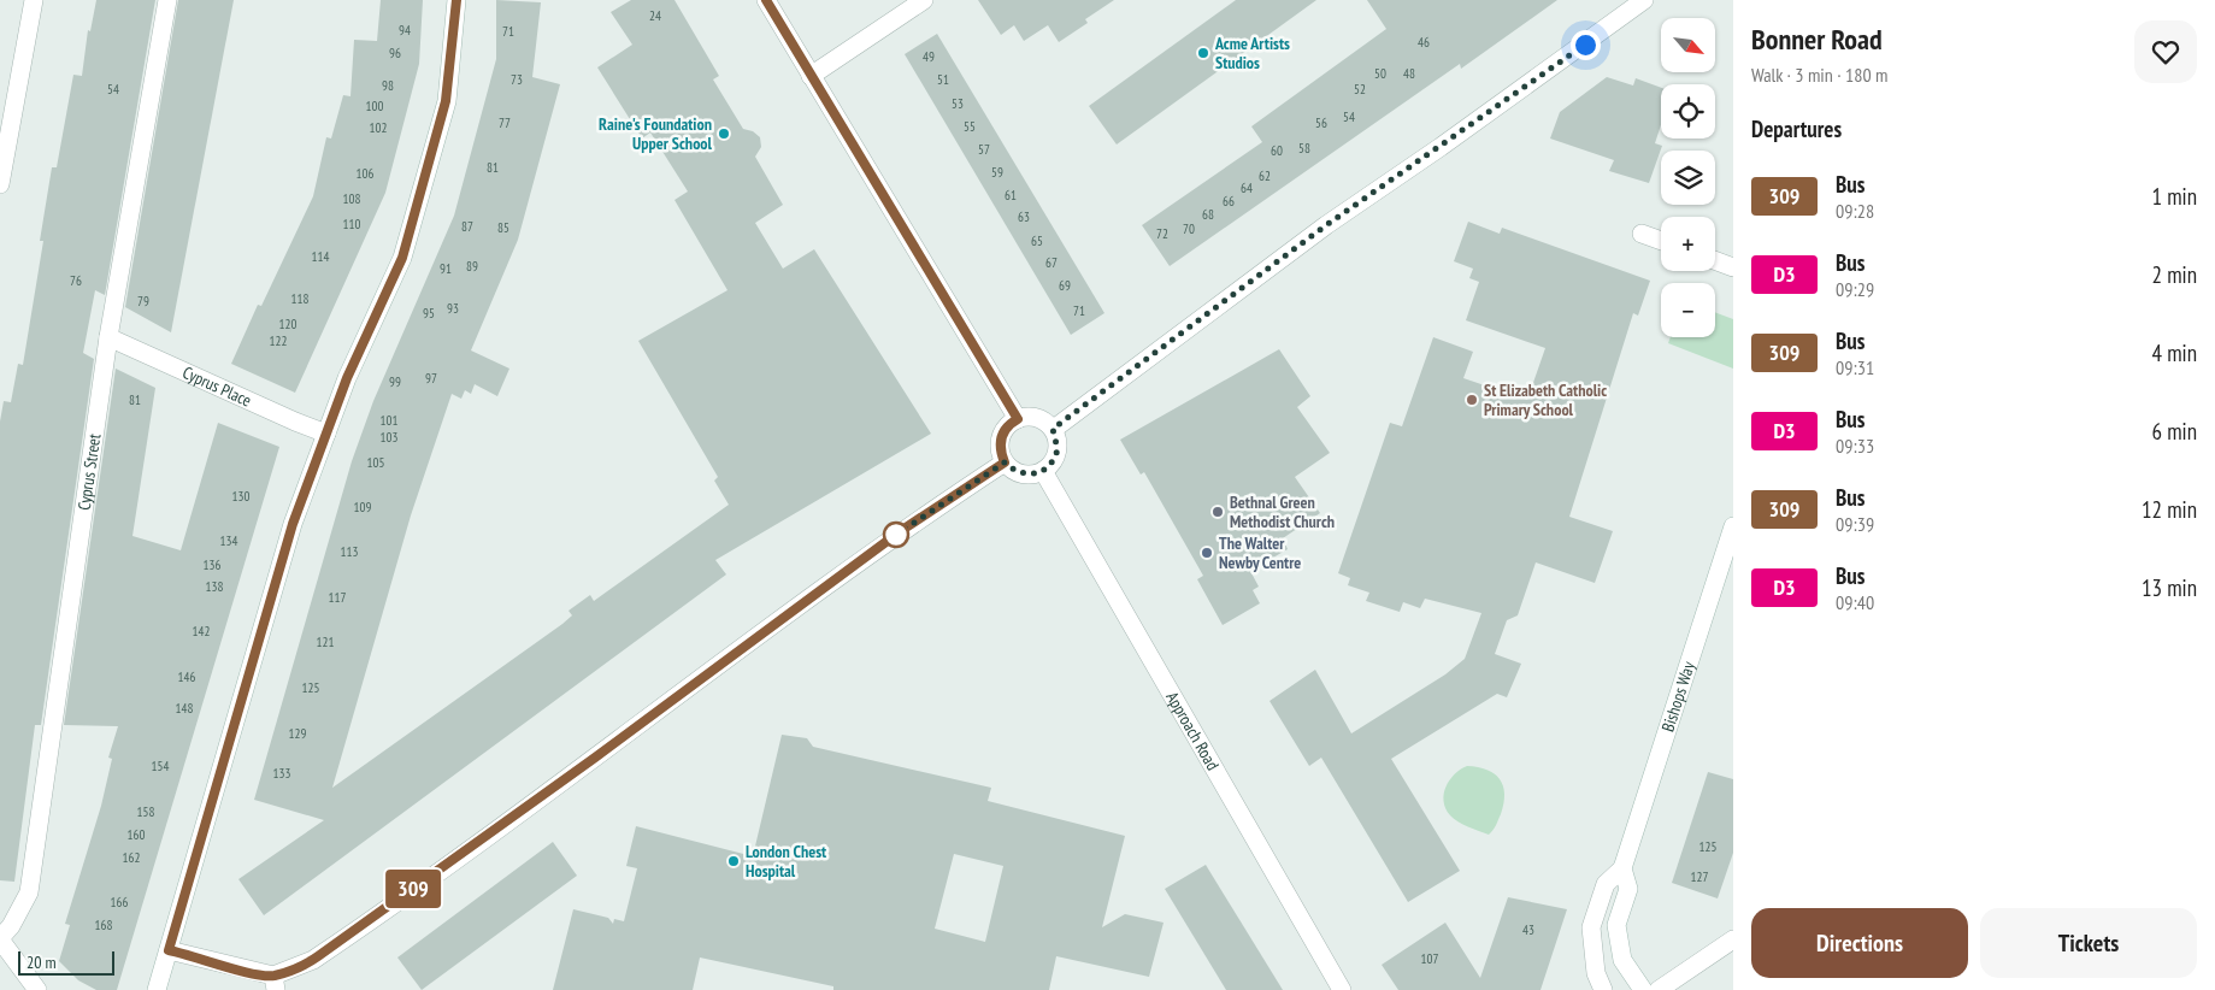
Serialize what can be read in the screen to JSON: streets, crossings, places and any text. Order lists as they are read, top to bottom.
{
  "streets": {
    "street": [
      "Cyprus Place",
      "Cyprus Street",
      "Bishops Way",
      "Approach Road"
    ]
  },
  "crossings": [
    ["Cyprus Place", "Cyprus Street"]
  ],
  "places": [
    "Acme Artists Studios",
    "Raine's Foundation Upper School",
    "St Elizabeth Catholic Primary School",
    "Bethnal Green Methodist Church",
    "The Walter Newby Centre",
    "London Chest Hospital"
  ],
  "lines": ["bus line 309"],
  "house_numbers": [
    "24",
    "94",
    "71",
    "46",
    "96",
    "49",
    "50",
    "48",
    "73",
    "51",
    "98",
    "54",
    "52",
    "53",
    "100",
    "54",
    "77",
    "56",
    "55",
    "102",
    "58",
    "57",
    "60",
    "81",
    "59",
    "106",
    "62",
    "64",
    "61",
    "108",
    "66",
    "68",
    "63",
    "110",
    "87",
    "85",
    "70",
    "72",
    "65",
    "114",
    "67",
    "89",
    "91",
    "76",
    "69",
    "118",
    "79",
    "93",
    "71",
    "95",
    "120",
    "122",
    "97",
    "99",
    "81",
    "101",
    "103",
    "105",
    "130",
    "109",
    "134",
    "113",
    "136",
    "138",
    "117",
    "142",
    "121",
    "146",
    "125",
    "148",
    "129",
    "154",
    "133",
    "158",
    "160",
    "125",
    "162",
    "127",
    "166",
    "168",
    "43",
    "107"
  ],
  "scale_bar": "20 m",
  "north": "bottom right",
  "page": {
    "on_map": "309",
    "heading": [
      ["Bonner Road", "Walk · 3 min · 180 m"],
      "Departures"
    ],
    "map_buttons": ["+", "−"],
    "list": [
      {
        "mark": "309",
        "name": "Bus",
        "note": "09:28",
        "value": "1 min"
      },
      {
        "mark": "D3",
        "name": "Bus",
        "note": "09:29",
        "value": "2 min"
      },
      {
        "mark": "309",
        "name": "Bus",
        "note": "09:31",
        "value": "4 min"
      },
      {
        "mark": "D3",
        "name": "Bus",
        "note": "09:33",
        "value": "6 min"
      },
      {
        "mark": "309",
        "name": "Bus",
        "note": "09:39",
        "value": "12 min"
      },
      {
        "mark": "D3",
        "name": "Bus",
        "note": "09:40",
        "value": "13 min"
      }
    ],
    "buttons": ["Directions", "Tickets"],
    "scale": "20 m"
  }
}
